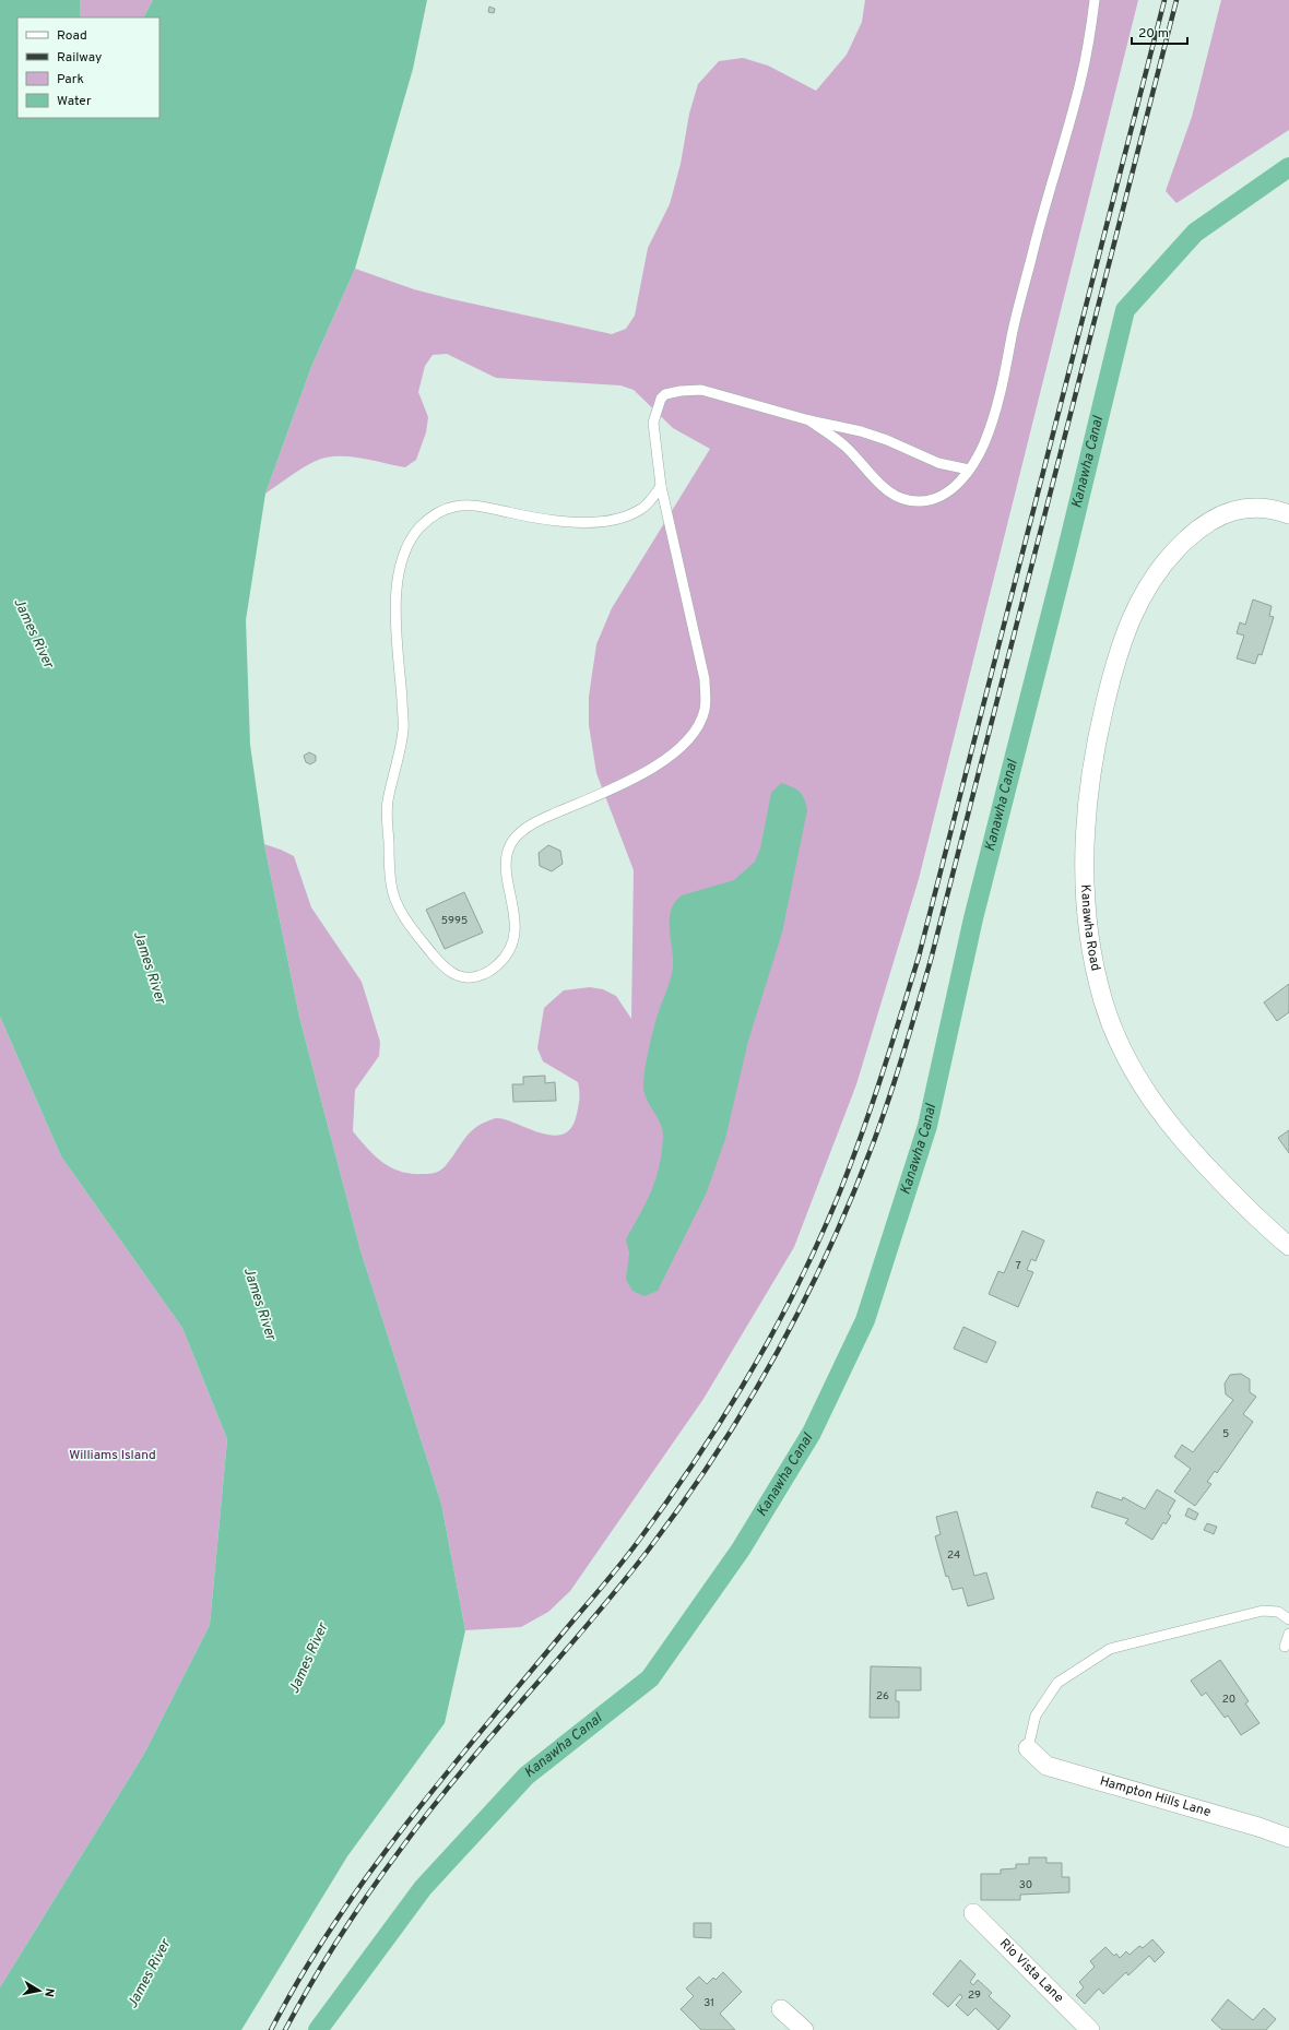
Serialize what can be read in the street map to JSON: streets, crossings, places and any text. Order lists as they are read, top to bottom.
{
  "streets": {
    "street": ["Kanawha Road", "Hampton Hills Lane", "Rio Vista Lane"]
  },
  "water": ["Kanawha Canal", "James River"],
  "parks": ["Williams Island"],
  "house_numbers": [
    "5995",
    "7",
    "5",
    "24",
    "26",
    "20",
    "30",
    "29",
    "31"
  ],
  "legend": [
    "Road",
    "Railway",
    "Park",
    "Water"
  ],
  "scale_bar": "20 m",
  "north": "right"
}
